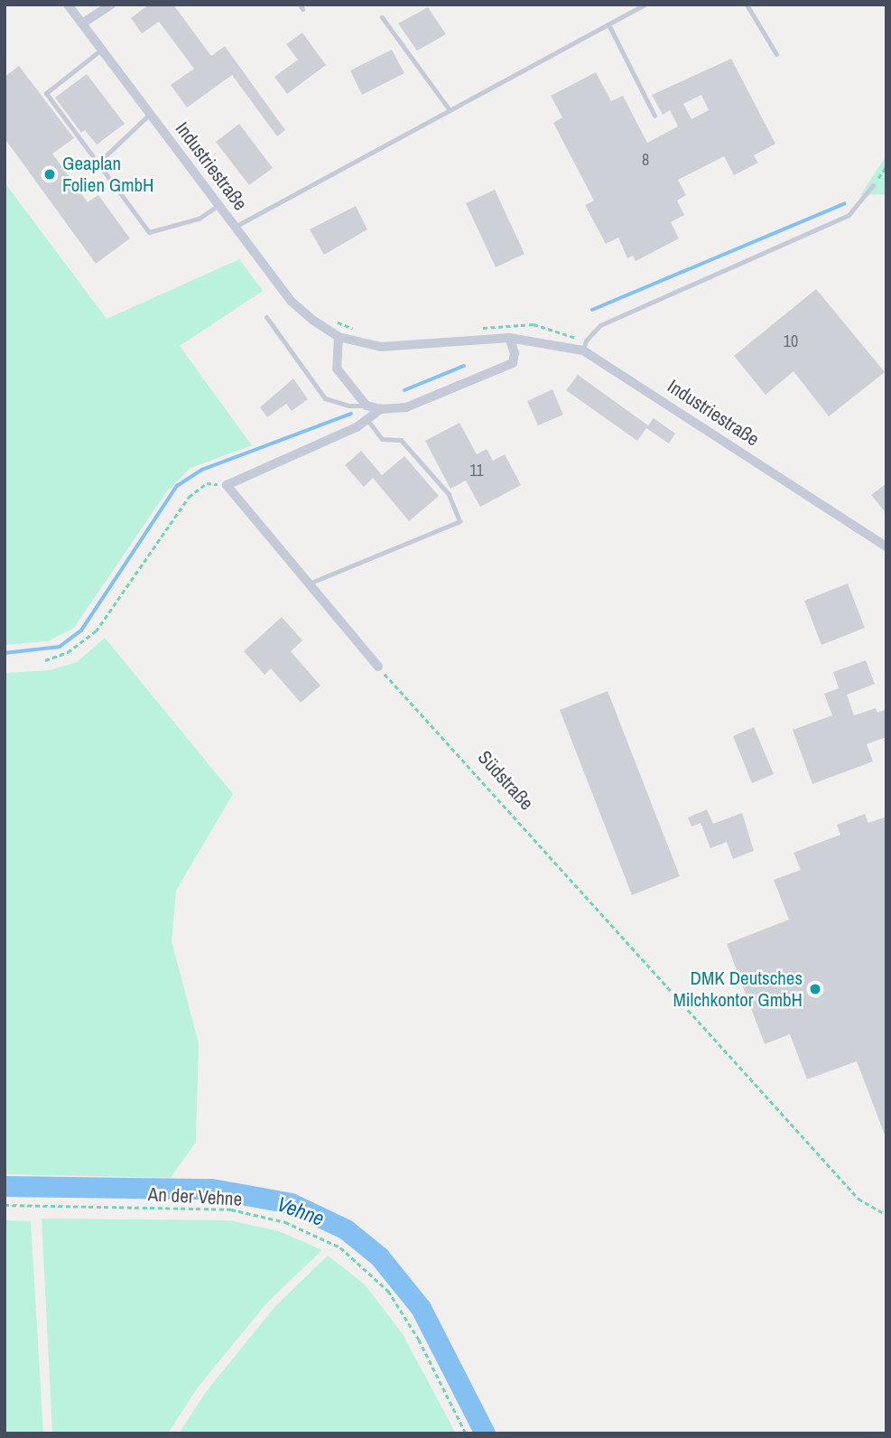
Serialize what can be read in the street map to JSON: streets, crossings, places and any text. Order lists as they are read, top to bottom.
{
  "streets": {
    "street": ["Industriestraße"],
    "path": ["Südstraße", "An der Vehne"]
  },
  "water": ["Vehne"],
  "places": ["Geaplan Folien GmbH", "DMK Deutsches Milchkontor GmbH"],
  "house_numbers": ["8", "10", "11"]
}
